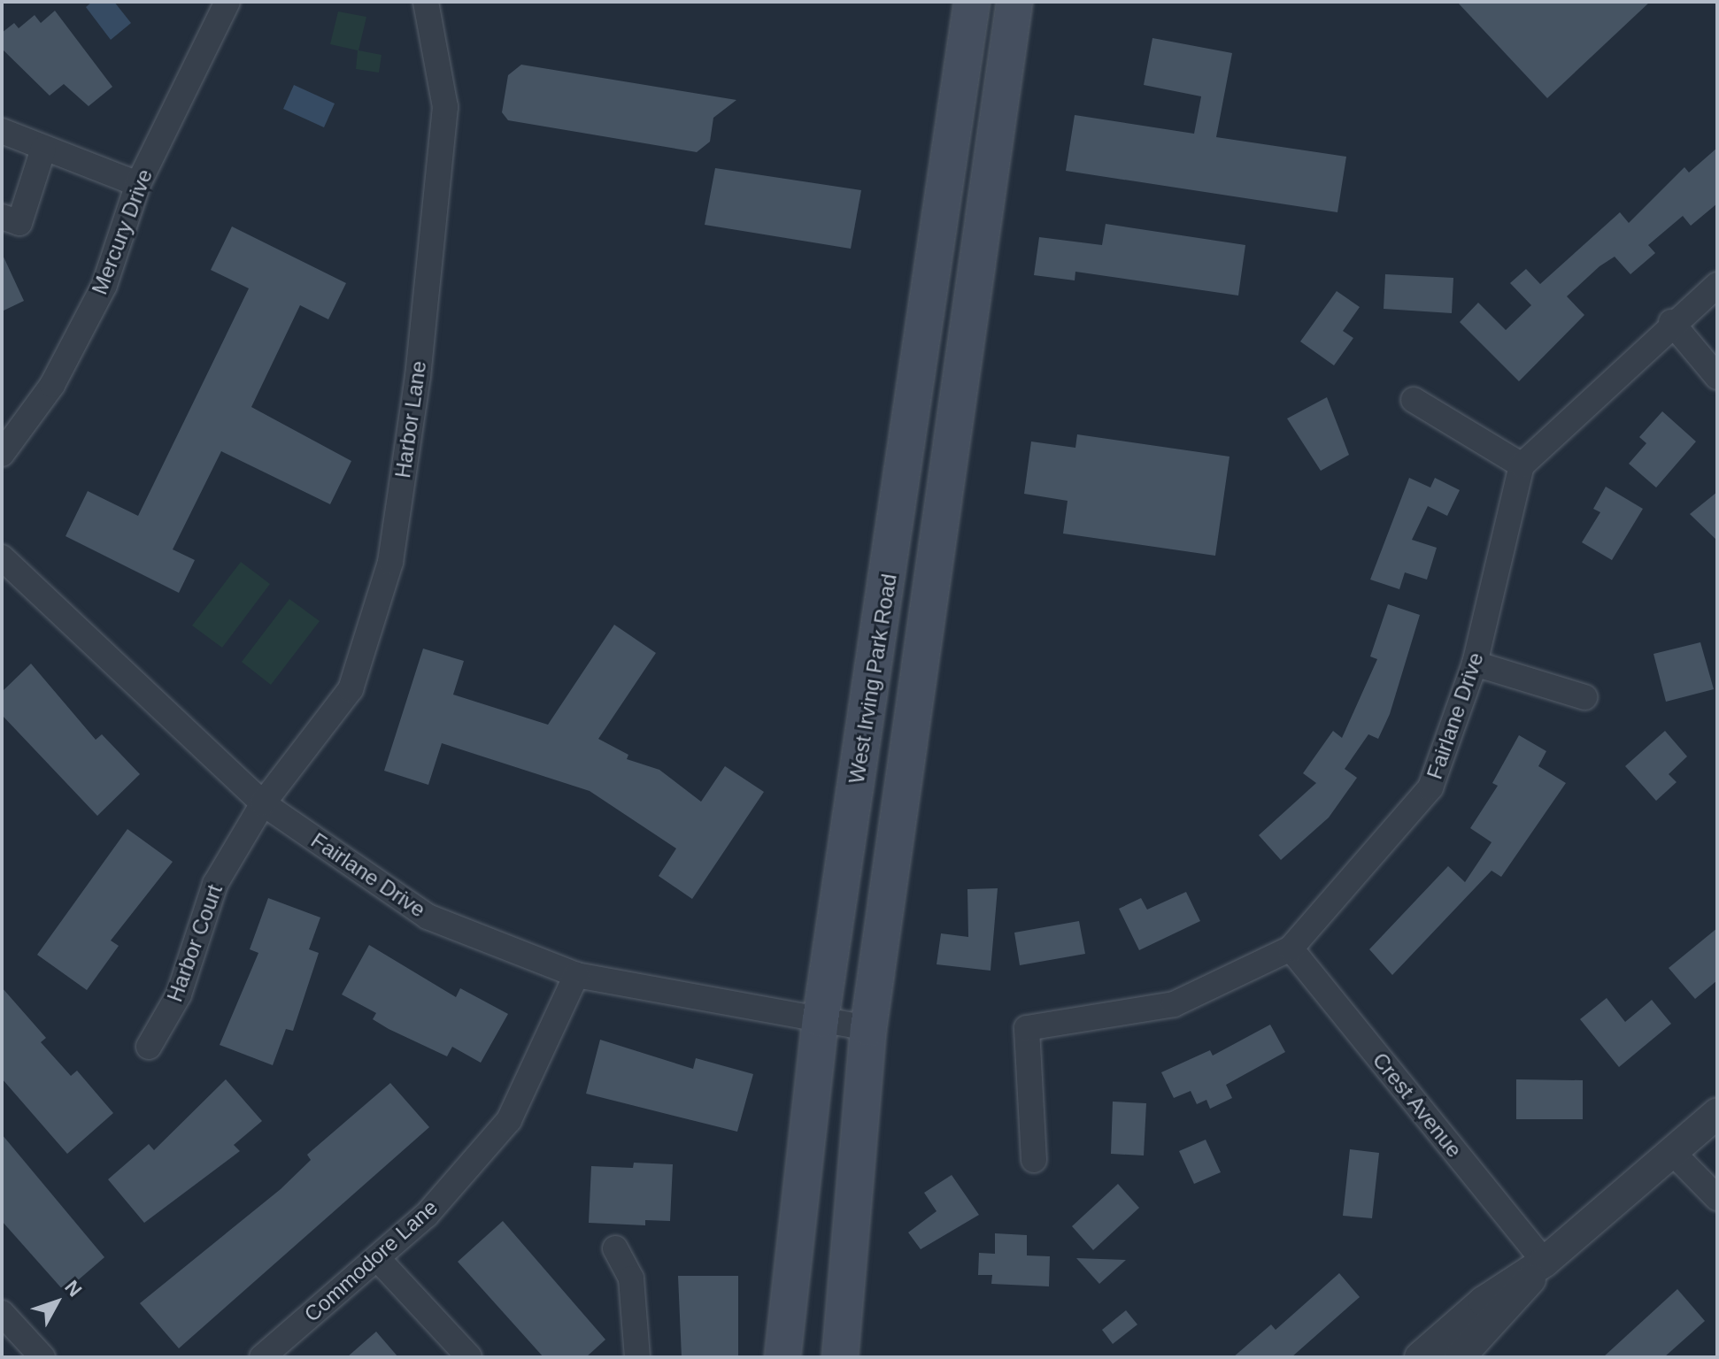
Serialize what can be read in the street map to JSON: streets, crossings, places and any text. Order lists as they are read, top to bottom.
{
  "streets": {
    "main road": ["West Irving Park Road"],
    "street": [
      "Mercury Drive",
      "Harbor Lane",
      "Fairlane Drive",
      "Harbor Court",
      "Crest Avenue",
      "Commodore Lane"
    ]
  },
  "crossings": [
    ["Harbor Lane", "Fairlane Drive"],
    ["Harbor Lane", "Harbor Court"],
    ["West Irving Park Road", "Fairlane Drive"],
    ["Fairlane Drive", "Harbor Court"],
    ["Fairlane Drive", "Crest Avenue"],
    ["Fairlane Drive", "Commodore Lane"]
  ],
  "north": "top right"
}
